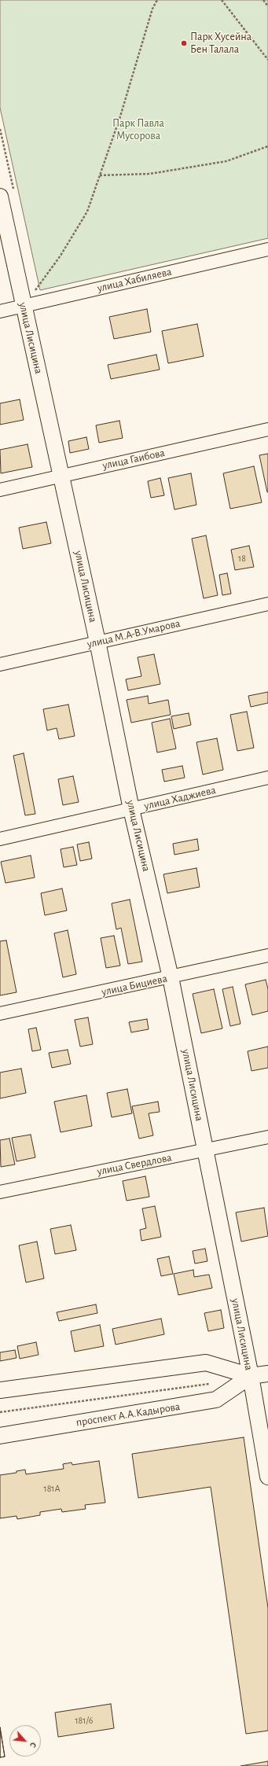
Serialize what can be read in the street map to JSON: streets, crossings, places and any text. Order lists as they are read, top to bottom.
{
  "streets": {
    "street": [
      "улица Хабиляева",
      "улица Лисицина",
      "улица Гаибова",
      "улица М.А-В.Умарова",
      "улица Хаджиева",
      "улица Бициева",
      "улица Свердлова",
      "проспект А.А.Кадырова"
    ]
  },
  "crossings": [
    ["улица Хабиляева", "улица Лисицина"],
    ["улица Лисицина", "улица Гаибова"],
    ["улица Лисицина", "улица М.А-В.Умарова"],
    ["улица Лисицина", "улица Хаджиева"],
    ["улица Лисицина", "улица Бициева"],
    ["улица Лисицина", "улица Свердлова"],
    ["улица Лисицина", "проспект А.А.Кадырова"]
  ],
  "parks": ["Парк Павла Мусорова"],
  "places": ["Парк Хусейна Бен Талала"],
  "house_numbers": ["18", "181А", "181/6"],
  "north": "bottom right"
}
